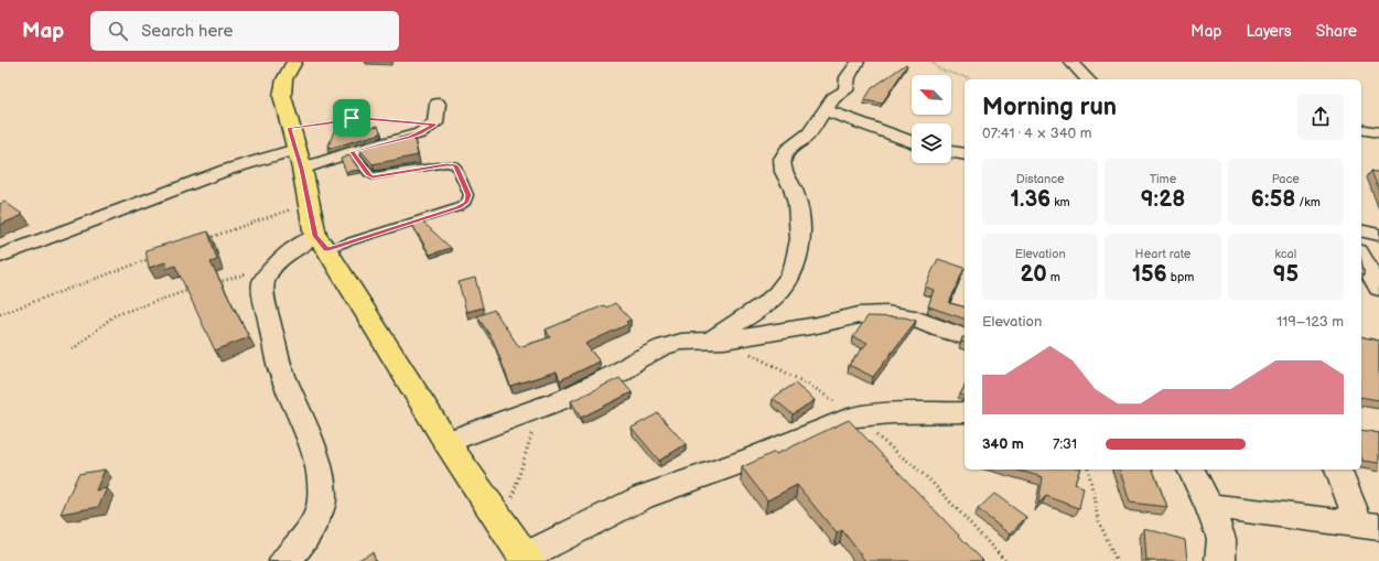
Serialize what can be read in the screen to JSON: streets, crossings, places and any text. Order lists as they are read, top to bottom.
{
  "north": "top left",
  "page": {
    "header": "Map",
    "search": "Search here",
    "nav": ["Map", "Layers", "Share"],
    "heading": ["Morning run", "07:41 · 4 × 340 m"],
    "stats": [
      ["Distance", "1.36 km"],
      ["Time", "9:28"],
      ["Pace", "6:58 /km"],
      ["Elevation", "20 m"],
      ["Heart rate", "156 bpm"],
      ["kcal", "95"]
    ],
    "chart": ["Elevation", "119–123 m"],
    "list": [
      {
        "name": "340 m",
        "note": "7:31"
      }
    ]
  }
}
